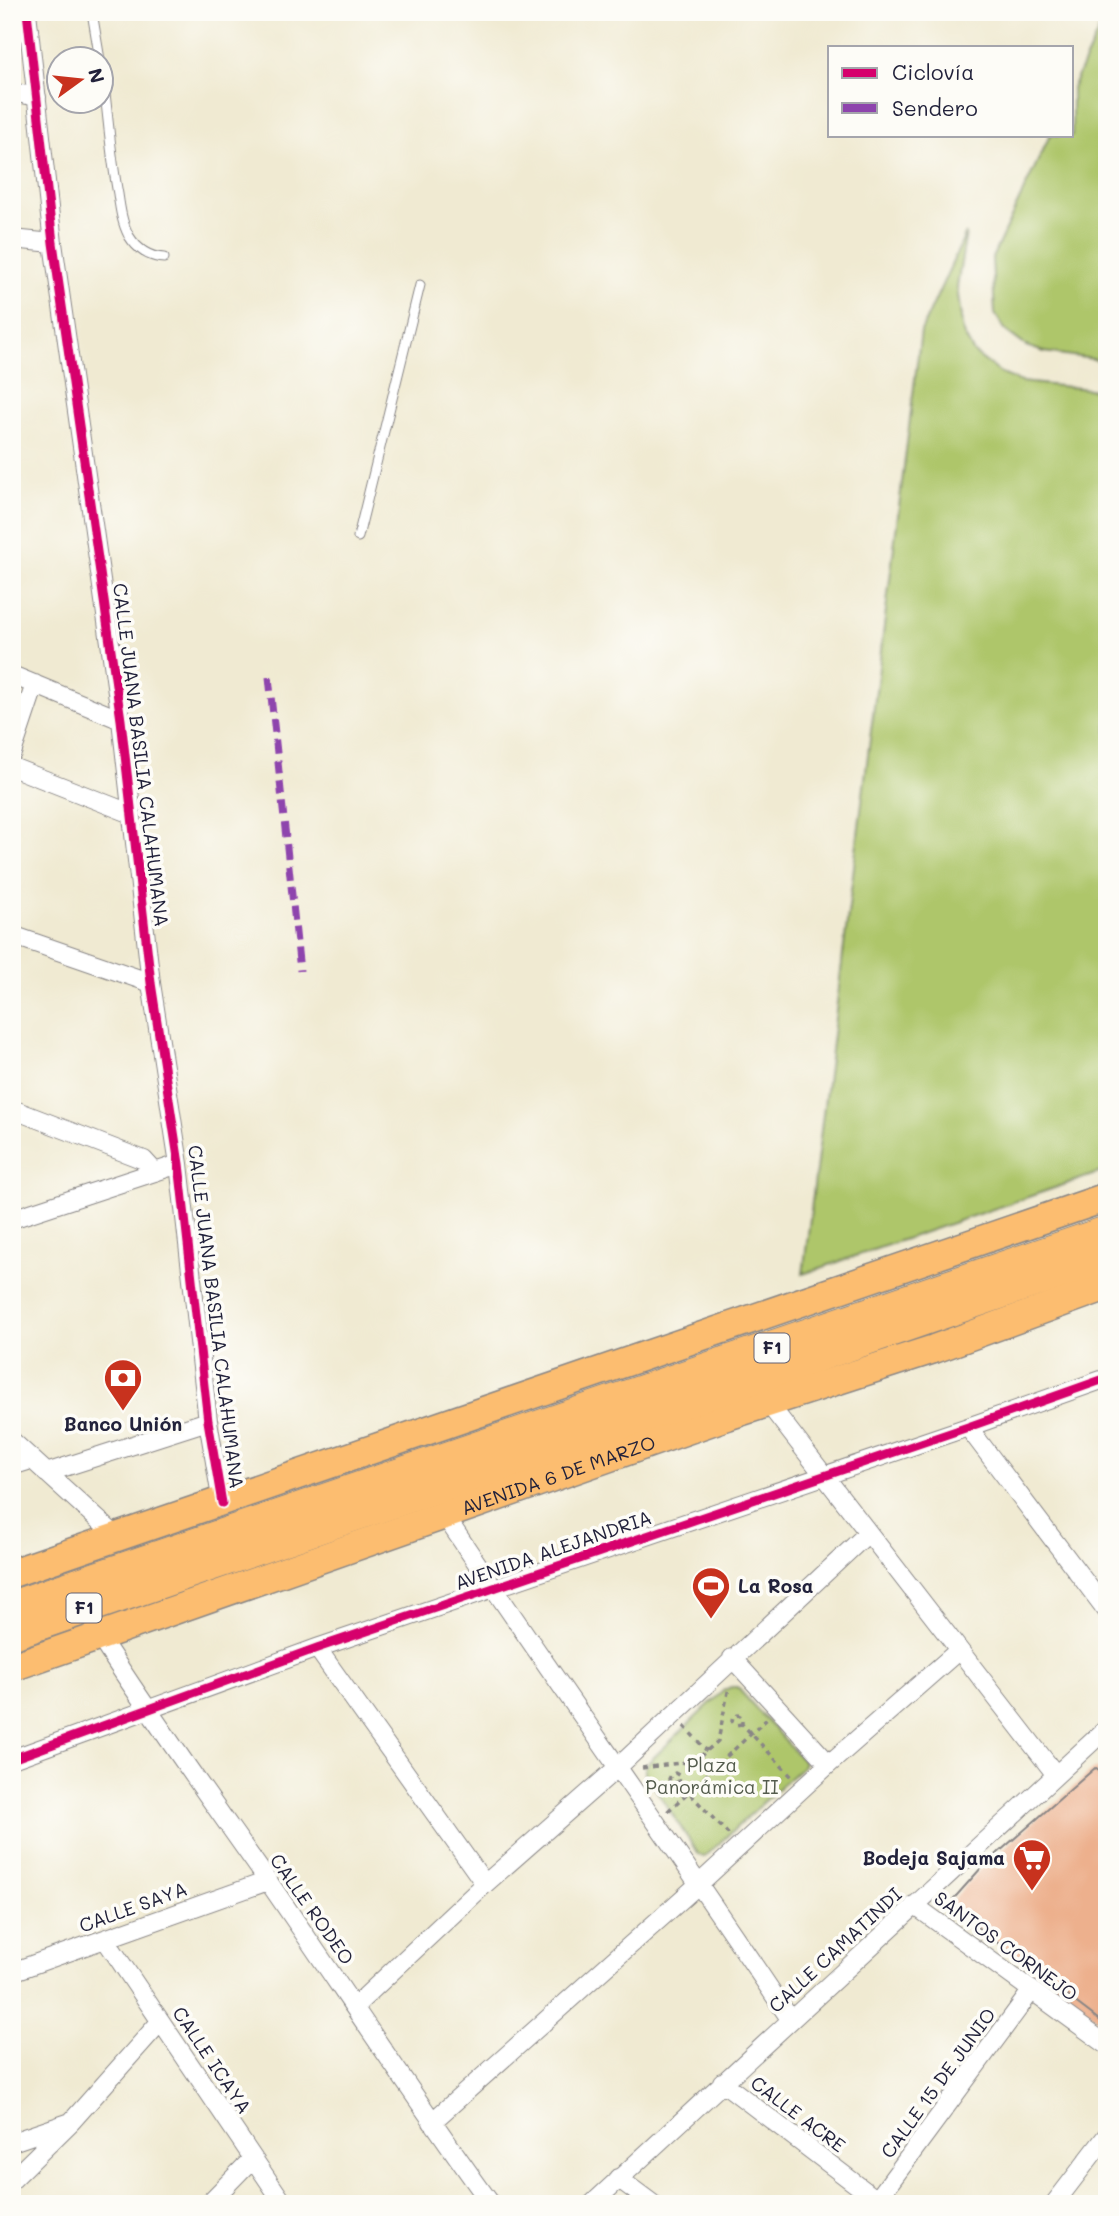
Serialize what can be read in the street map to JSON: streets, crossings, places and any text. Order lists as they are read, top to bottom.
{
  "streets": {
    "highway": ["F1", "AVENIDA 6 DE MARZO"],
    "street": [
      "CALLE JUANA BASILIA CALAHUMANA",
      "AVENIDA ALEJANDRIA",
      "CALLE SAYA",
      "CALLE RODEO",
      "SANTOS CORNEJO",
      "CALLE CAMATINDI",
      "CALLE ICAYA",
      "CALLE 15 DE JUNIO",
      "CALLE ACRE"
    ]
  },
  "crossings": [
    ["AVENIDA 6 DE MARZO", "CALLE RODEO"],
    ["AVENIDA ALEJANDRIA", "CALLE RODEO"],
    ["CALLE SAYA", "CALLE RODEO"],
    ["CALLE SAYA", "CALLE ICAYA"],
    ["SANTOS CORNEJO", "CALLE CAMATINDI"],
    ["SANTOS CORNEJO", "CALLE 15 DE JUNIO"],
    ["CALLE CAMATINDI", "CALLE ACRE"],
    ["CALLE 15 DE JUNIO", "CALLE ACRE"]
  ],
  "parks": ["Plaza Panorámica II"],
  "places": {
    "bank": ["Banco Unión"],
    "sports": ["La Rosa"],
    "supermarket": ["Bodeja Sajama"]
  },
  "legend": ["Ciclovía", "Sendero"],
  "north": "right"
}
